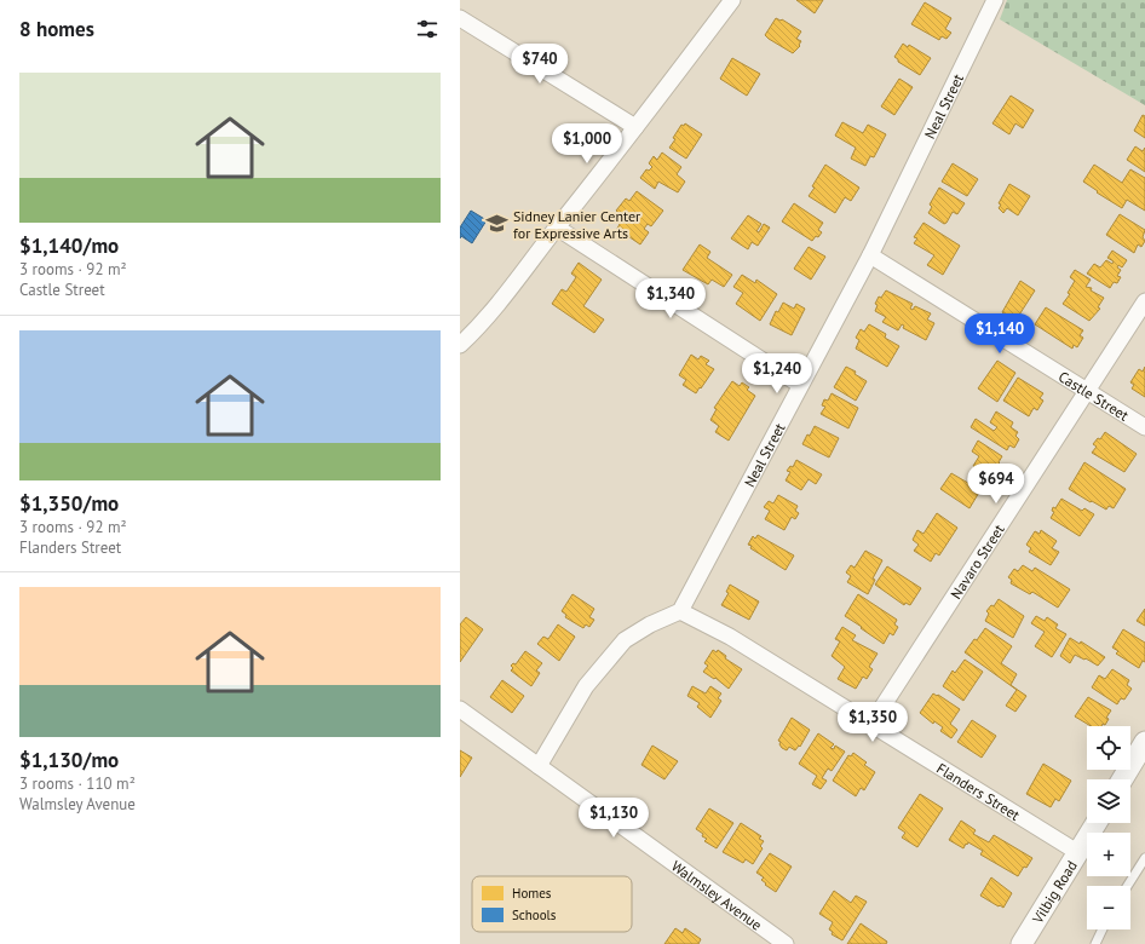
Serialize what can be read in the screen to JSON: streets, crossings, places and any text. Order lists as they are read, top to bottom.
{
  "streets": {
    "street": [
      "Neal Street",
      "Castle Street",
      "Navaro Street",
      "Flanders Street",
      "Vilbig Road",
      "Walmsley Avenue"
    ]
  },
  "crossings": [
    ["Neal Street", "Castle Street"],
    ["Neal Street", "Flanders Street"],
    ["Castle Street", "Navaro Street"],
    ["Navaro Street", "Flanders Street"],
    ["Flanders Street", "Vilbig Road"]
  ],
  "places": {
    "school or university": ["Sidney Lanier Center for Expressive Arts"]
  },
  "legend": ["Homes", "Schools"],
  "page": {
    "heading": "8 homes",
    "price": [
      "$740",
      "$1,000",
      "$1,340",
      "$1,140",
      "$1,240",
      "$694",
      "$1,350",
      "$1,130"
    ],
    "list": [
      {
        "name": "$1,140/mo",
        "note": "3 rooms · 92 m² · Castle Street"
      },
      {
        "name": "$1,350/mo",
        "note": "3 rooms · 92 m² · Flanders Street"
      },
      {
        "name": "$1,130/mo",
        "note": "3 rooms · 110 m² · Walmsley Avenue"
      }
    ],
    "map_buttons": ["+", "−"]
  }
}
